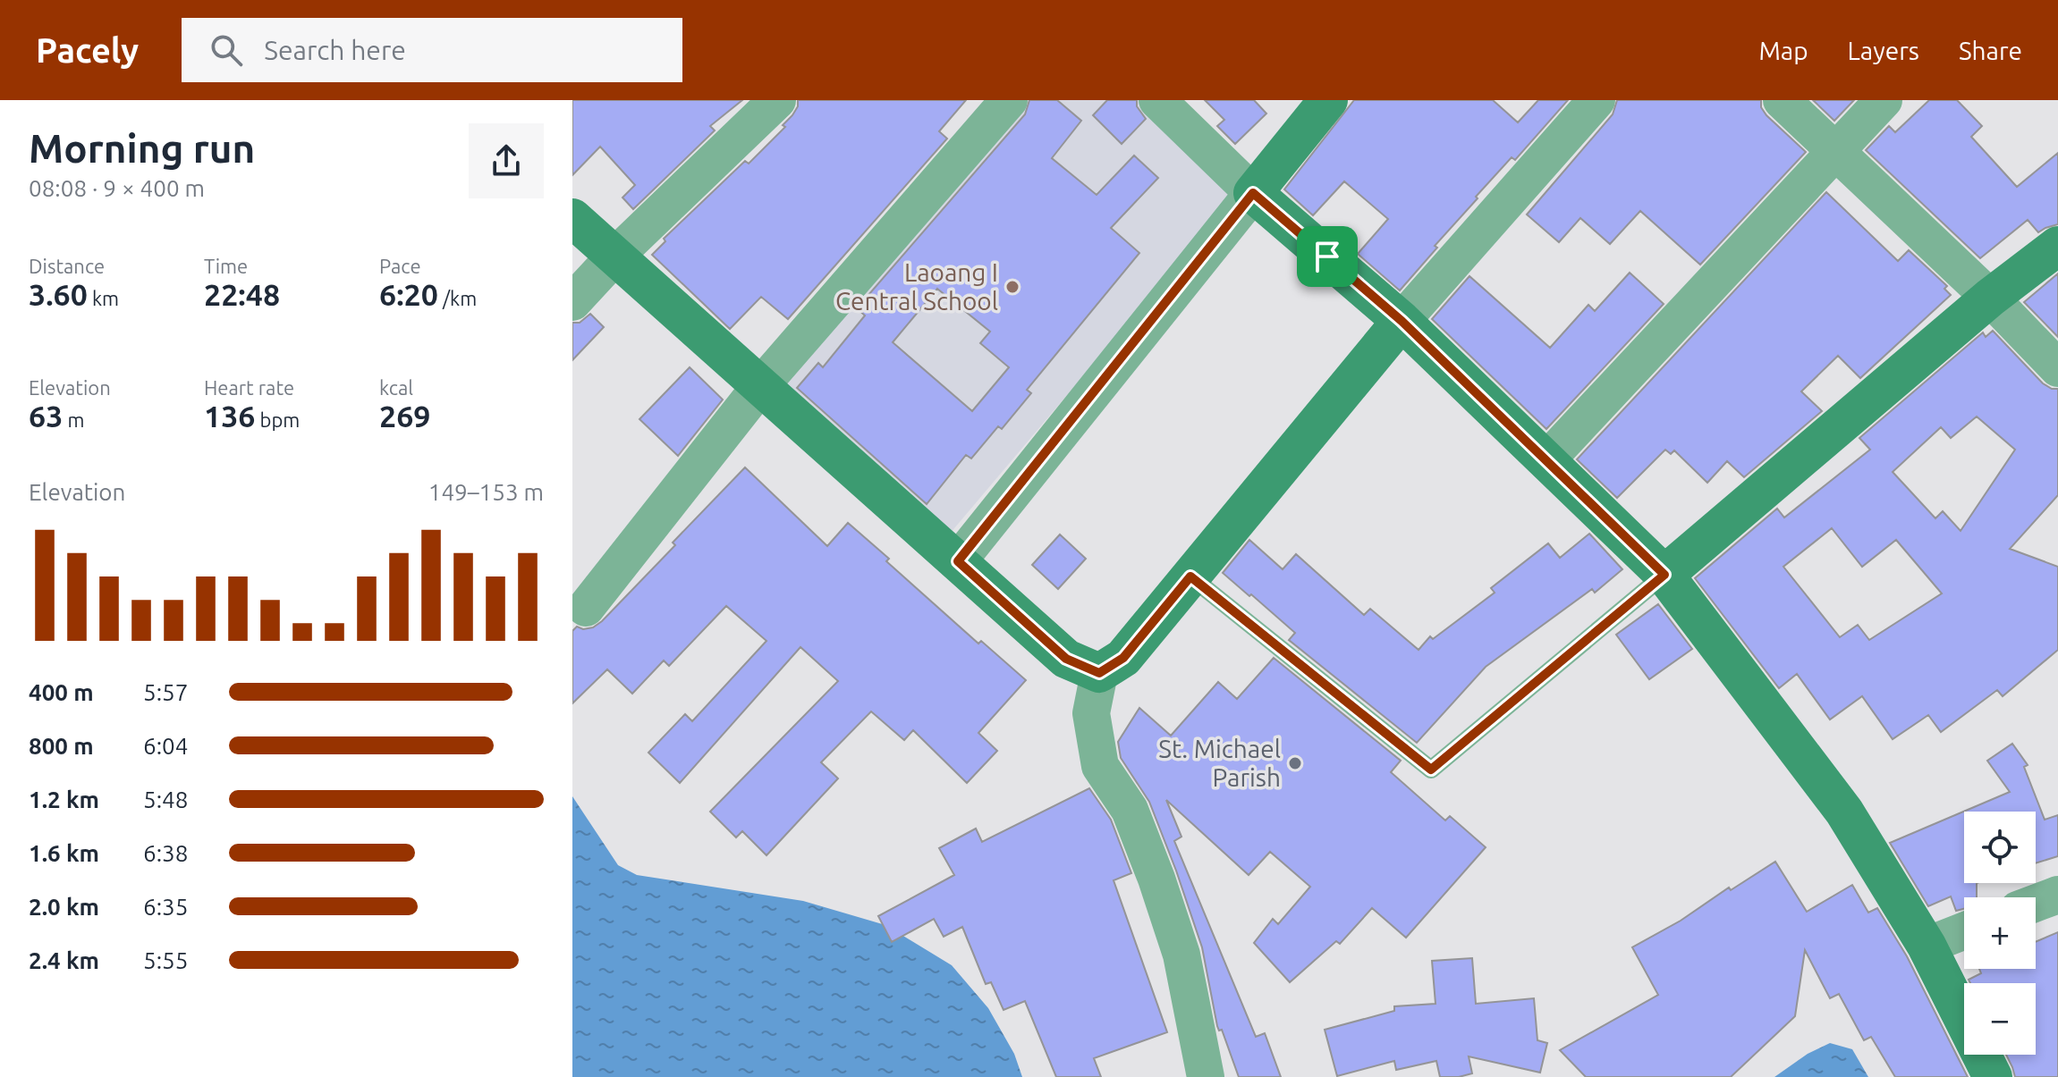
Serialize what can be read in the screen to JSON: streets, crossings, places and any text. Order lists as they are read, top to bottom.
{
  "places": ["Laoang I Central School", "St. Michael Parish"],
  "page": {
    "header": "Pacely",
    "search": "Search here",
    "nav": ["Map", "Layers", "Share"],
    "heading": ["Morning run", "08:08 · 9 × 400 m"],
    "stats": [
      ["Distance", "3.60 km"],
      ["Time", "22:48"],
      ["Pace", "6:20 /km"],
      ["Elevation", "63 m"],
      ["Heart rate", "136 bpm"],
      ["kcal", "269"]
    ],
    "chart": ["Elevation", "149–153 m"],
    "list": [
      {
        "name": "400 m",
        "note": "5:57"
      },
      {
        "name": "800 m",
        "note": "6:04"
      },
      {
        "name": "1.2 km",
        "note": "5:48"
      },
      {
        "name": "1.6 km",
        "note": "6:38"
      },
      {
        "name": "2.0 km",
        "note": "6:35"
      },
      {
        "name": "2.4 km",
        "note": "5:55"
      }
    ],
    "map_buttons": ["+", "−"]
  }
}
